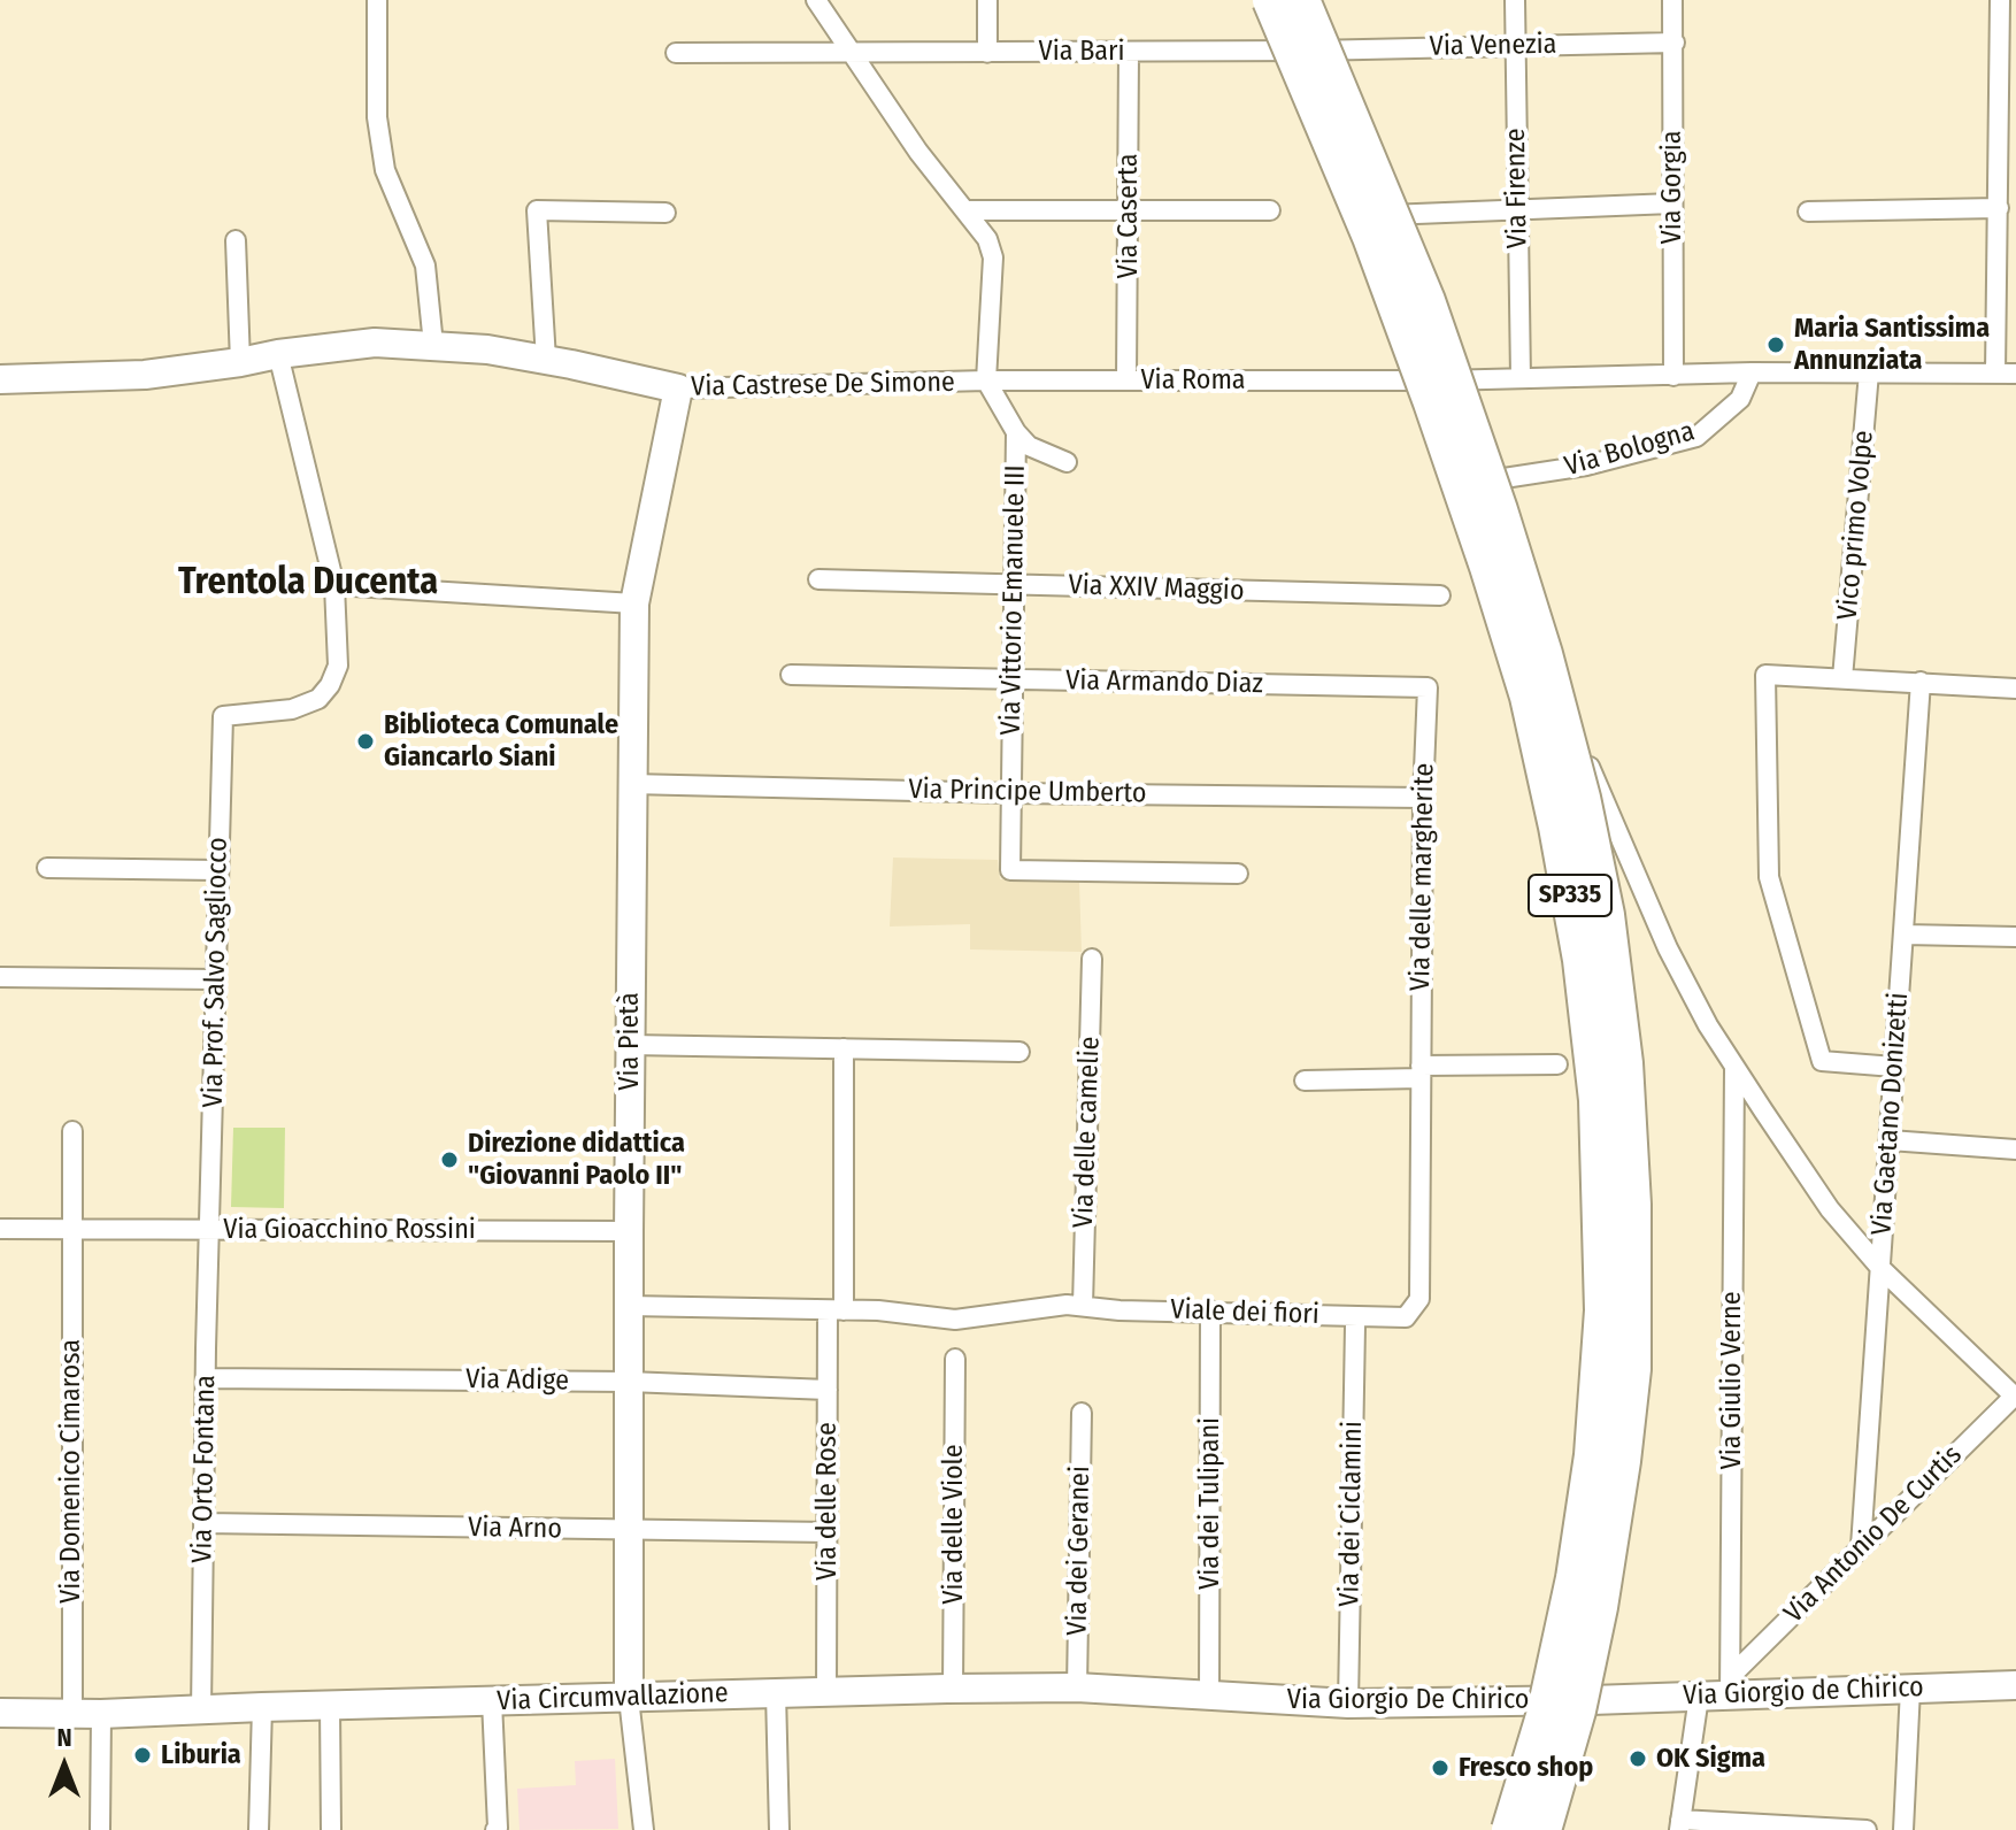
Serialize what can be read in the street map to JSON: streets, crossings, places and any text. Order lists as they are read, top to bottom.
{
  "streets": {
    "highway": ["SP335"],
    "street": [
      "Via Venezia",
      "Via Bari",
      "Via Gorgia",
      "Via Firenze",
      "Via Caserta",
      "Via Roma",
      "Via Castrese De Simone",
      "Via Bologna",
      "Vico primo Volpe",
      "Via XXIV Maggio",
      "Via Vittorio Emanuele III",
      "Via Armando Diaz",
      "Via Principe Umberto",
      "Via delle margherite",
      "Via Prof. Salvo Sagliocco",
      "Via Pietà",
      "Via Gaetano Donizetti",
      "Via delle camelie",
      "Via Gioacchino Rossini",
      "Viale dei fiori",
      "Via Adige",
      "Via Giulio Verne",
      "Via Orto Fontana",
      "Via Domenico Cimarosa",
      "Via delle Rose",
      "Via dei Tulipani",
      "Via dei Ciclamini",
      "Via delle Viole",
      "Via Arno",
      "Via Antonio De Curtis",
      "Via dei Geranei",
      "Via Giorgio de Chirico",
      "Via Circumvallazione",
      "Via Giorgio De Chirico"
    ]
  },
  "crossings": [
    ["Via Venezia", "Via Bari"],
    ["Via Venezia", "Via Gorgia"],
    ["Via Venezia", "Via Firenze"],
    ["Via Bari", "Via Caserta"],
    ["Via Gorgia", "Via Roma"],
    ["Via Firenze", "Via Roma"],
    ["Via Caserta", "Via Roma"],
    ["Via Roma", "Via Castrese De Simone"],
    ["Via Roma", "Via Bologna"],
    ["Via Roma", "Vico primo Volpe"],
    ["Via Roma", "Via Vittorio Emanuele III"],
    ["Via Castrese De Simone", "Via Vittorio Emanuele III"],
    ["Via Castrese De Simone", "Via Pietà"],
    ["Via XXIV Maggio", "Via Vittorio Emanuele III"],
    ["Via Vittorio Emanuele III", "Via Armando Diaz"],
    ["Via Vittorio Emanuele III", "Via Principe Umberto"],
    ["Via Armando Diaz", "Via delle margherite"],
    ["Via Principe Umberto", "Via delle margherite"],
    ["Via Principe Umberto", "Via Pietà"],
    ["Via delle margherite", "Viale dei fiori"],
    ["Via Prof. Salvo Sagliocco", "Via Gioacchino Rossini"],
    ["Via Prof. Salvo Sagliocco", "Via Orto Fontana"],
    ["Via Pietà", "Via Gioacchino Rossini"],
    ["Via Pietà", "Via Adige"],
    ["Via Pietà", "Via Arno"],
    ["Via Pietà", "Via Circumvallazione"],
    ["Via Gaetano Donizetti", "Via Antonio De Curtis"],
    ["Via delle camelie", "Viale dei fiori"],
    ["Via Gioacchino Rossini", "Via Orto Fontana"],
    ["Via Gioacchino Rossini", "Via Domenico Cimarosa"],
    ["Viale dei fiori", "Via delle Rose"],
    ["Viale dei fiori", "Via dei Tulipani"],
    ["Via Adige", "Via Orto Fontana"],
    ["Via Adige", "Via delle Rose"],
    ["Via Giulio Verne", "Via Antonio De Curtis"],
    ["Via Giulio Verne", "Via Giorgio de Chirico"],
    ["Via Orto Fontana", "Via Arno"],
    ["Via Orto Fontana", "Via Circumvallazione"],
    ["Via Domenico Cimarosa", "Via Circumvallazione"],
    ["Via delle Rose", "Via Arno"],
    ["Via delle Rose", "Via Circumvallazione"],
    ["Via dei Tulipani", "Via Circumvallazione"],
    ["Via dei Tulipani", "Via Giorgio De Chirico"],
    ["Via dei Ciclamini", "Via Giorgio De Chirico"],
    ["Via delle Viole", "Via Circumvallazione"],
    ["Via Antonio De Curtis", "Via Giorgio de Chirico"],
    ["Via dei Geranei", "Via Circumvallazione"],
    ["Via Giorgio de Chirico", "Via Giorgio De Chirico"],
    ["Via Circumvallazione", "Via Giorgio De Chirico"]
  ],
  "districts": ["Trentola Ducenta"],
  "places": [
    "Maria Santissima Annunziata",
    "Biblioteca Comunale Giancarlo Siani",
    "Direzione didattica \"Giovanni Paolo II\"",
    "Liburia",
    "OK Sigma",
    "Fresco shop"
  ],
  "north": "top"
}
